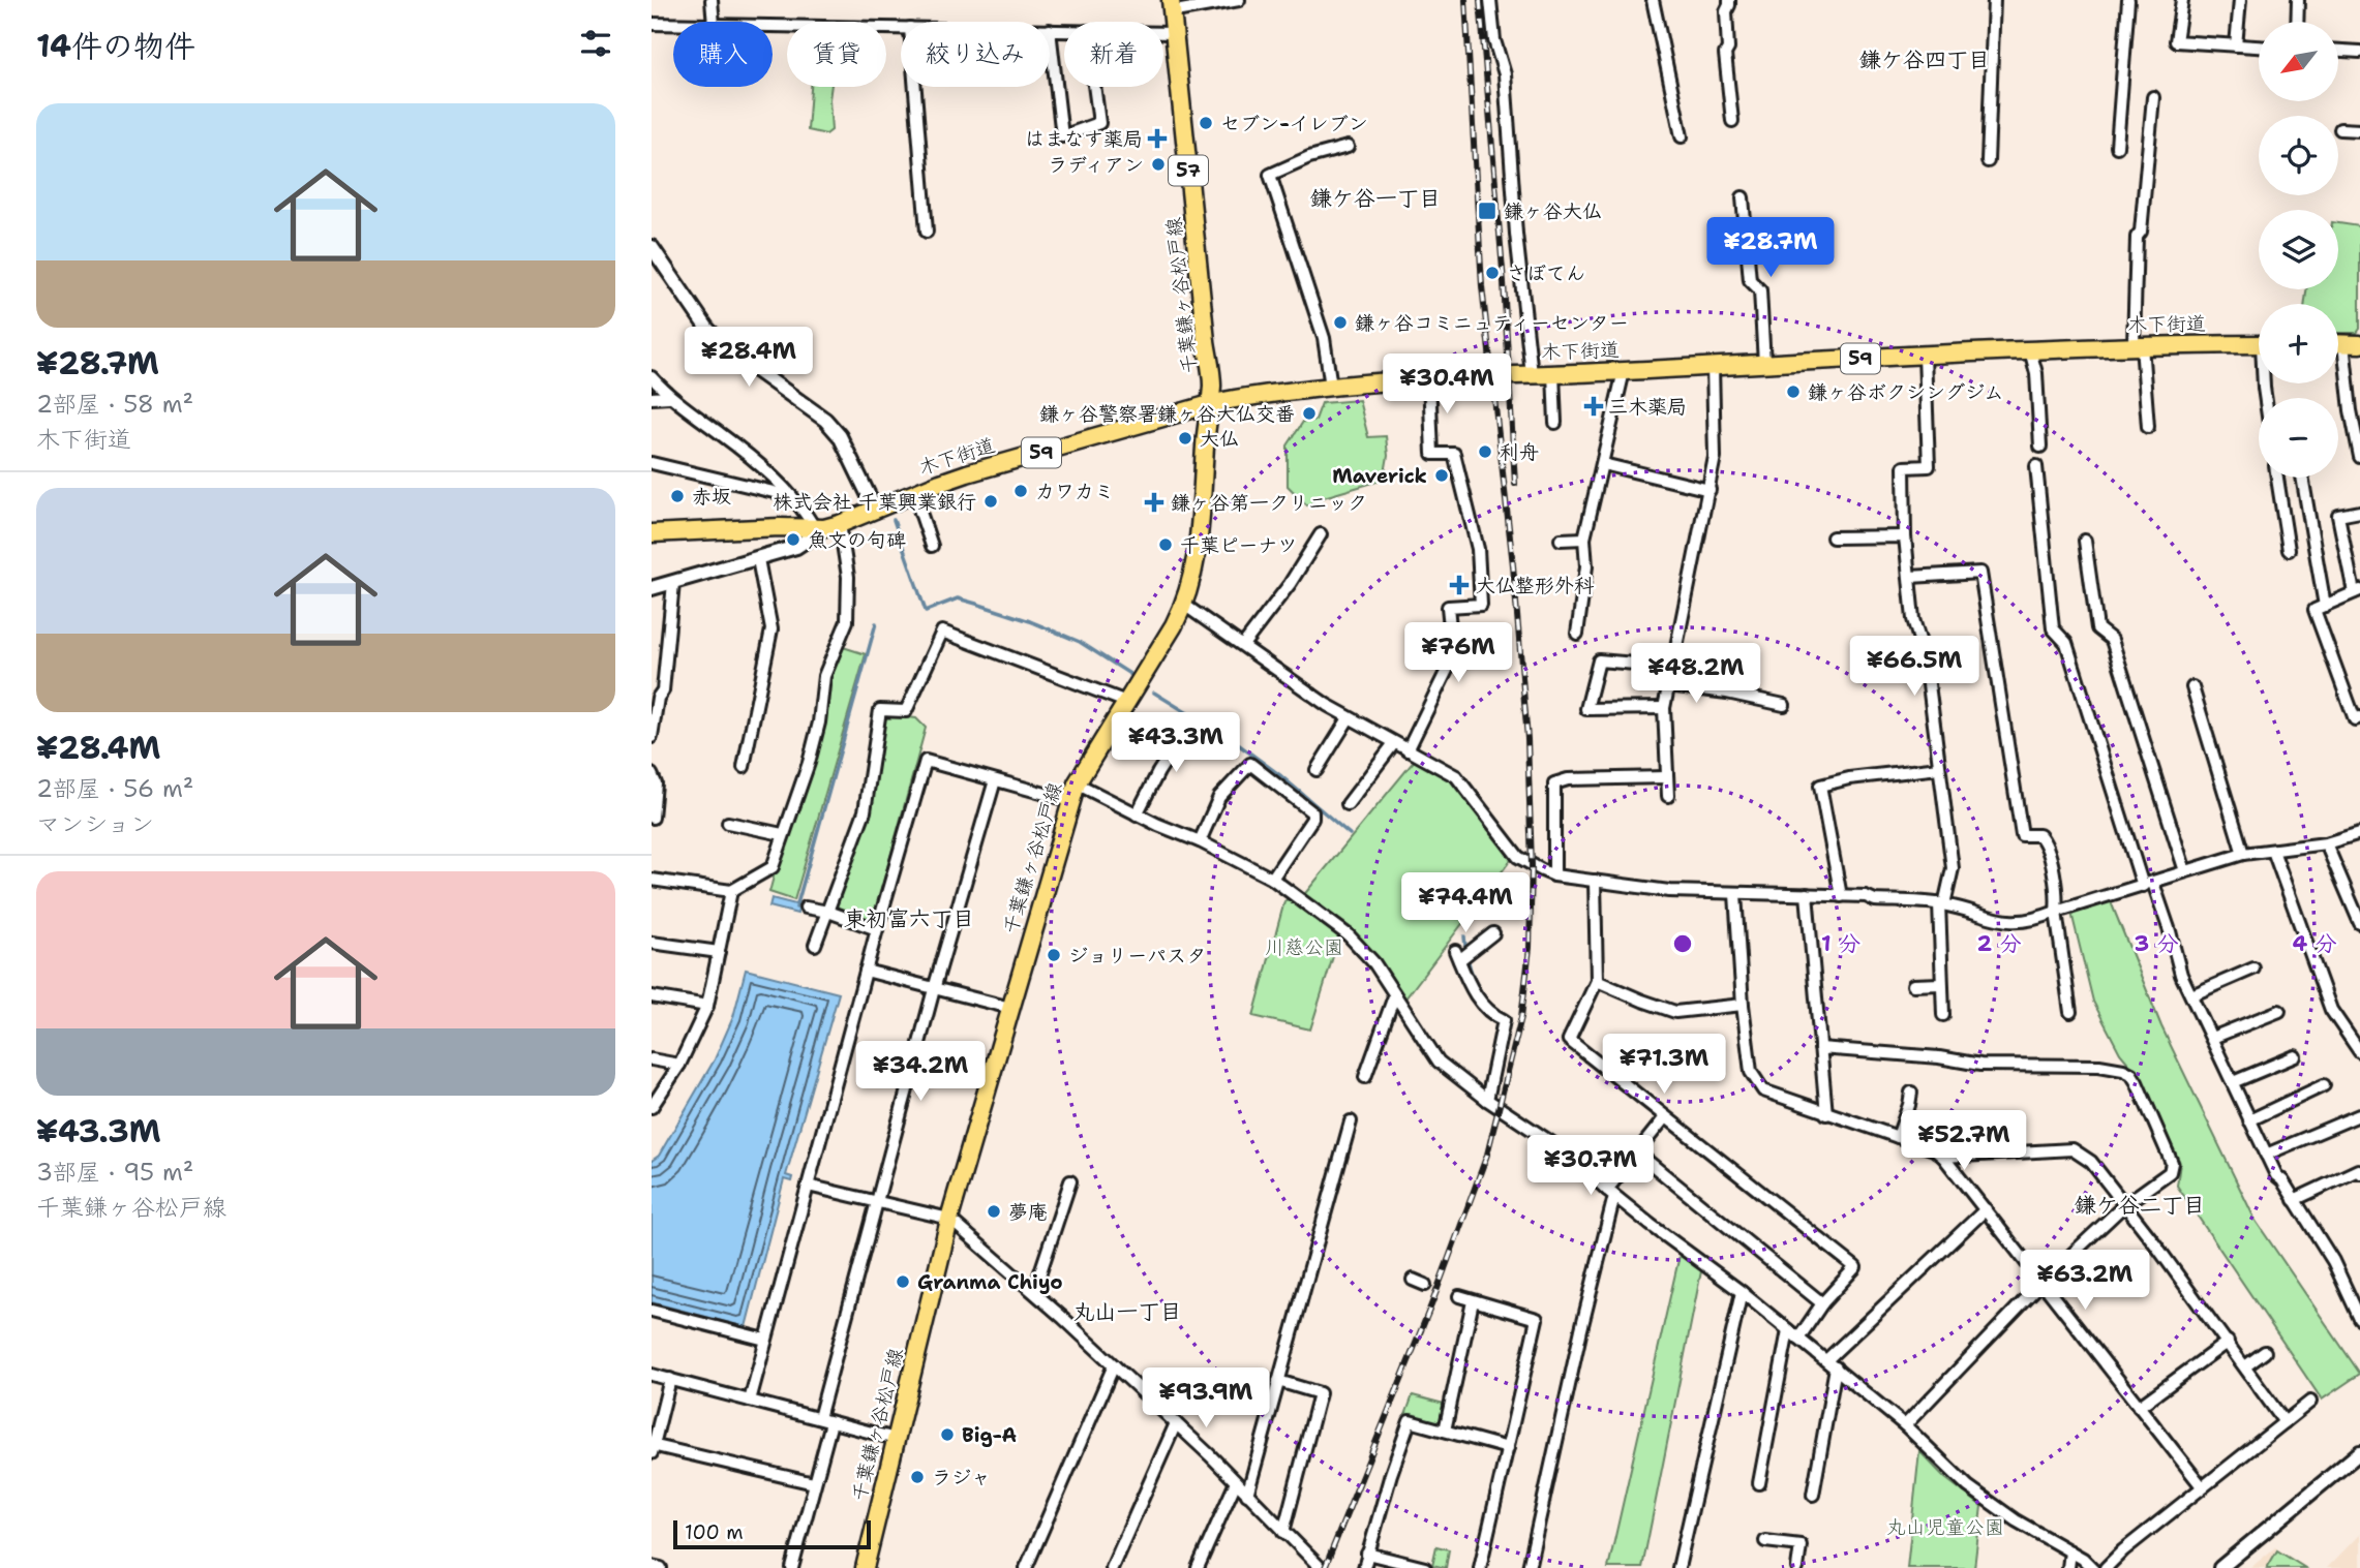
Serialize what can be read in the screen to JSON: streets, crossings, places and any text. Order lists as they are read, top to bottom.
{
  "streets": {
    "main road": [
      "57",
      "千葉鎌ヶ谷松戸線",
      "木下街道",
      "59"
    ]
  },
  "crossings": [
    ["千葉鎌ヶ谷松戸線", "木下街道"]
  ],
  "districts": [
    "鎌ケ谷四丁目",
    "鎌ケ谷一丁目",
    "東初富六丁目",
    "鎌ケ谷二丁目",
    "丸山一丁目"
  ],
  "parks": ["川慈公園", "丸山児童公園"],
  "places": {
    "other": [
      "セブン-イレブン",
      "ラディアン",
      "さぼてん",
      "鎌ヶ谷コミニュティーセンター",
      "鎌ヶ谷ボクシングジム",
      "鎌ヶ谷警察署鎌ヶ谷大仏交番",
      "大仏",
      "利舟",
      "Maverick",
      "カワカミ",
      "赤坂",
      "株式会社 千葉興業銀行",
      "魚文の句碑",
      "千葉ピーナツ",
      "ジョリーパスタ",
      "夢庵",
      "Granma Chiyo",
      "Big-A",
      "ラジャ"
    ],
    "health": [
      "はまなす薬局",
      "三木薬局",
      "鎌ヶ谷第一クリニック",
      "大仏整形外科"
    ],
    "transit": ["鎌ヶ谷大仏"]
  },
  "scale_bar": "100 m",
  "north": "bottom left",
  "page": {
    "heading": "14件の物件",
    "map_buttons": ["+", "−"],
    "chip": [
      "購入",
      "賃貸",
      "絞り込み",
      "新着"
    ],
    "list": [
      {
        "name": "¥28.7M",
        "note": "2部屋 · 58 m² · 木下街道"
      },
      {
        "name": "¥28.4M",
        "note": "2部屋 · 56 m² · マンション"
      },
      {
        "name": "¥43.3M",
        "note": "3部屋 · 95 m² · 千葉鎌ヶ谷松戸線"
      }
    ],
    "price": [
      "¥28.7M",
      "¥28.4M",
      "¥30.4M",
      "¥76M",
      "¥66.5M",
      "¥48.2M",
      "¥43.3M",
      "¥74.4M",
      "¥71.3M",
      "¥34.2M",
      "¥52.7M",
      "¥30.7M",
      "¥63.2M",
      "¥93.9M"
    ],
    "scale": "100 m"
  },
  "rings": [
    "1 分",
    "2 分",
    "3 分",
    "4 分"
  ]
}
